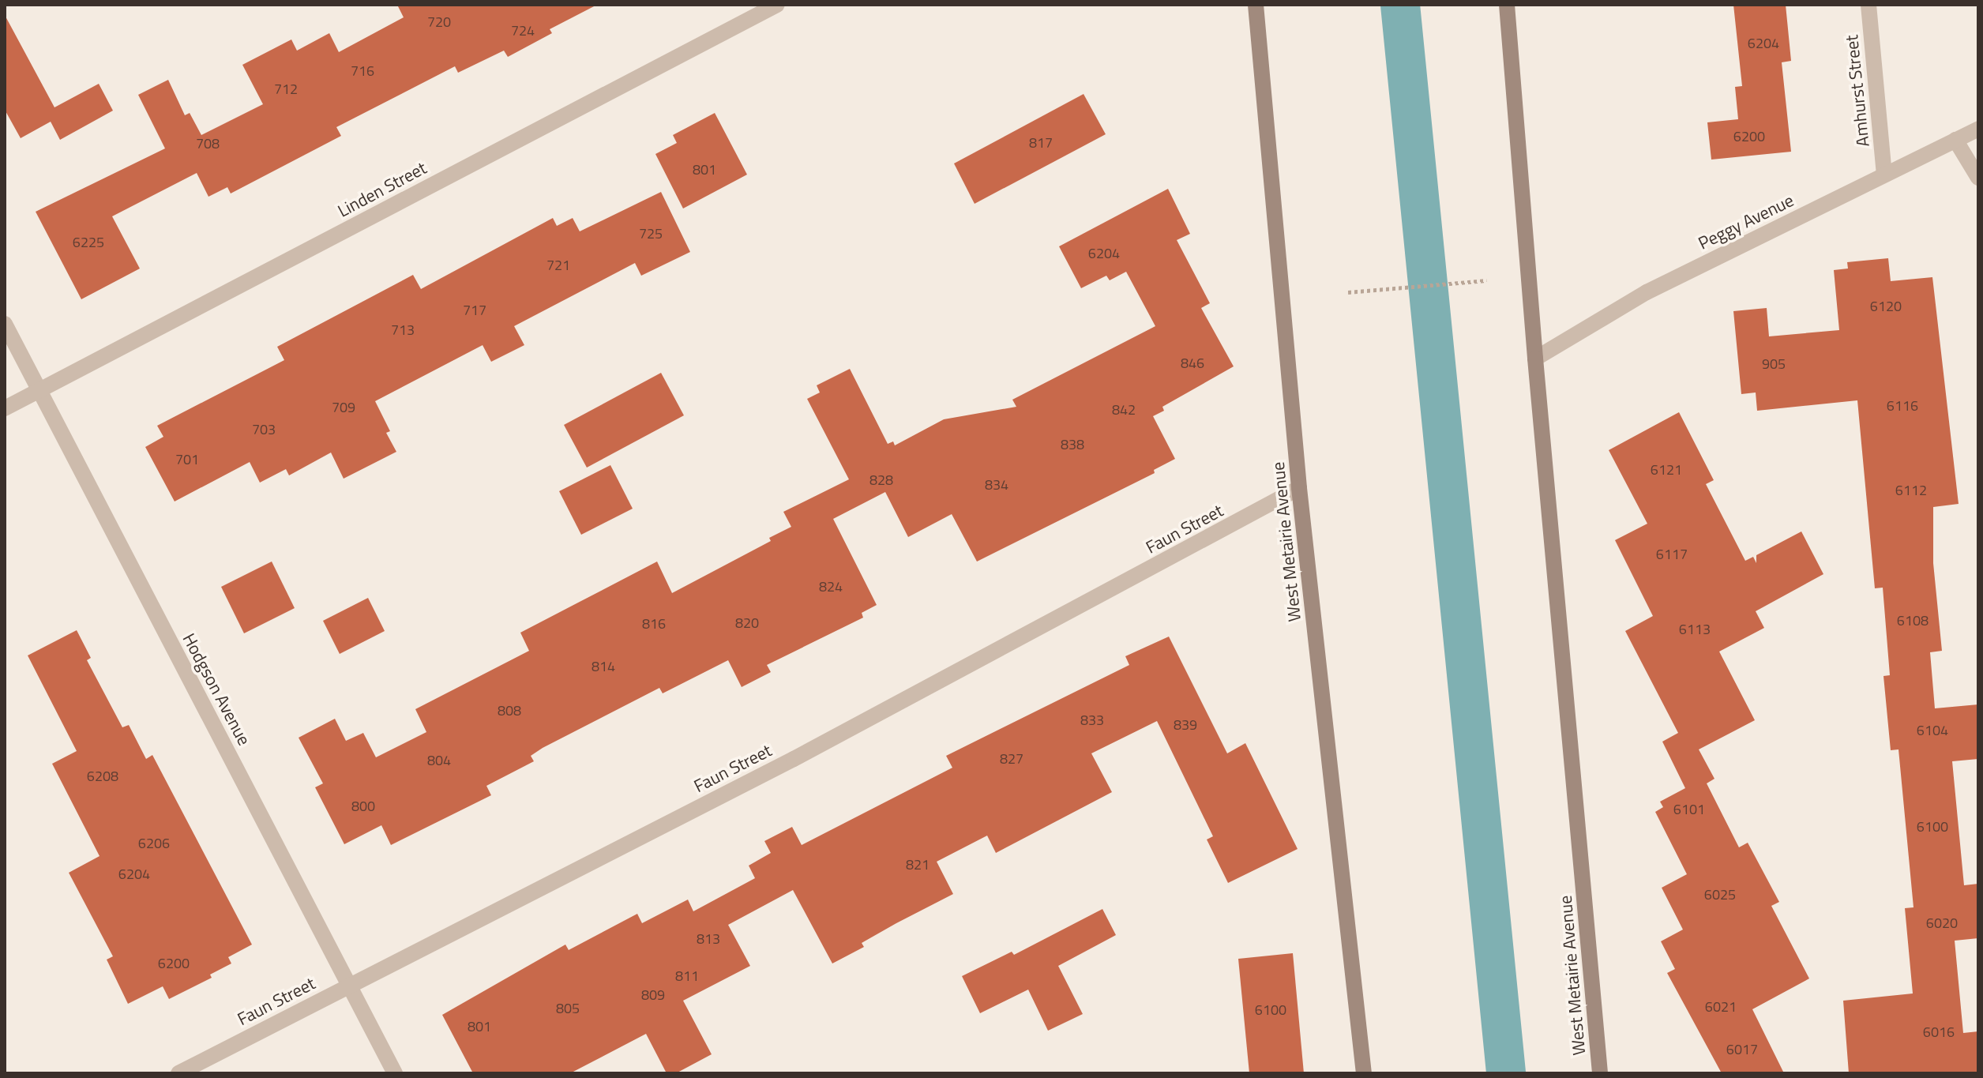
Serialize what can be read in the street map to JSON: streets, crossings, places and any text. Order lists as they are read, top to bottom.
{
  "streets": {
    "main road": ["West Metairie Avenue"],
    "street": [
      "Amhurst Street",
      "Linden Street",
      "Peggy Avenue",
      "Faun Street",
      "Hodgson Avenue"
    ]
  },
  "crossings": [
    ["Amhurst Street", "Peggy Avenue"],
    ["Linden Street", "Hodgson Avenue"],
    ["Peggy Avenue", "West Metairie Avenue"],
    ["Faun Street", "West Metairie Avenue"],
    ["Faun Street", "Hodgson Avenue"]
  ],
  "house_numbers": [
    "720",
    "724",
    "6204",
    "716",
    "712",
    "6200",
    "817",
    "708",
    "801",
    "725",
    "6225",
    "6204",
    "721",
    "6120",
    "717",
    "713",
    "846",
    "905",
    "6116",
    "709",
    "842",
    "703",
    "838",
    "701",
    "6121",
    "828",
    "834",
    "6112",
    "6117",
    "824",
    "6108",
    "820",
    "816",
    "6113",
    "814",
    "808",
    "833",
    "839",
    "6104",
    "827",
    "804",
    "6208",
    "800",
    "6101",
    "6100",
    "6206",
    "821",
    "6204",
    "6025",
    "6020",
    "813",
    "6200",
    "811",
    "809",
    "6021",
    "805",
    "6100",
    "801",
    "6016",
    "6017"
  ]
}
